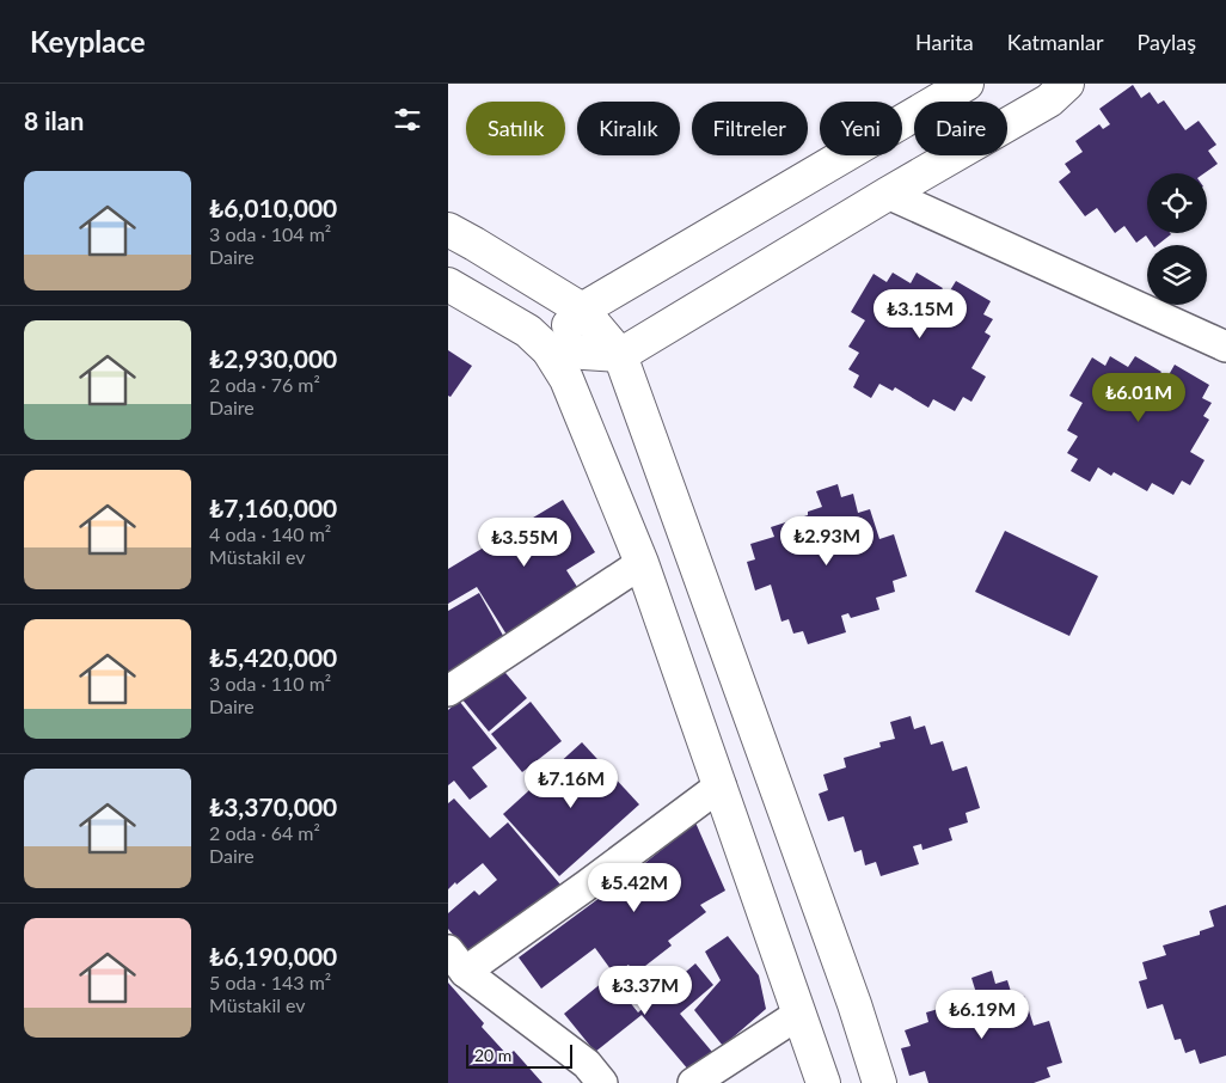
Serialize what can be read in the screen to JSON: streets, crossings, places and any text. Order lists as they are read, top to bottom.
{
  "scale_bar": "20 m",
  "page": {
    "header": "Keyplace",
    "nav": ["Harita", "Katmanlar", "Paylaş"],
    "heading": "8 ilan",
    "chip": [
      "Satılık",
      "Kiralık",
      "Filtreler",
      "Yeni",
      "Daire"
    ],
    "list": [
      {
        "name": "₺6,010,000",
        "note": "3 oda · 104 m² · Daire"
      },
      {
        "name": "₺2,930,000",
        "note": "2 oda · 76 m² · Daire"
      },
      {
        "name": "₺7,160,000",
        "note": "4 oda · 140 m² · Müstakil ev"
      },
      {
        "name": "₺5,420,000",
        "note": "3 oda · 110 m² · Daire"
      },
      {
        "name": "₺3,370,000",
        "note": "2 oda · 64 m² · Daire"
      },
      {
        "name": "₺6,190,000",
        "note": "5 oda · 143 m² · Müstakil ev"
      }
    ],
    "price": [
      "₺3.15M",
      "₺6.01M",
      "₺2.93M",
      "₺3.55M",
      "₺7.16M",
      "₺5.42M",
      "₺3.37M",
      "₺6.19M"
    ],
    "scale": "20 m"
  }
}
